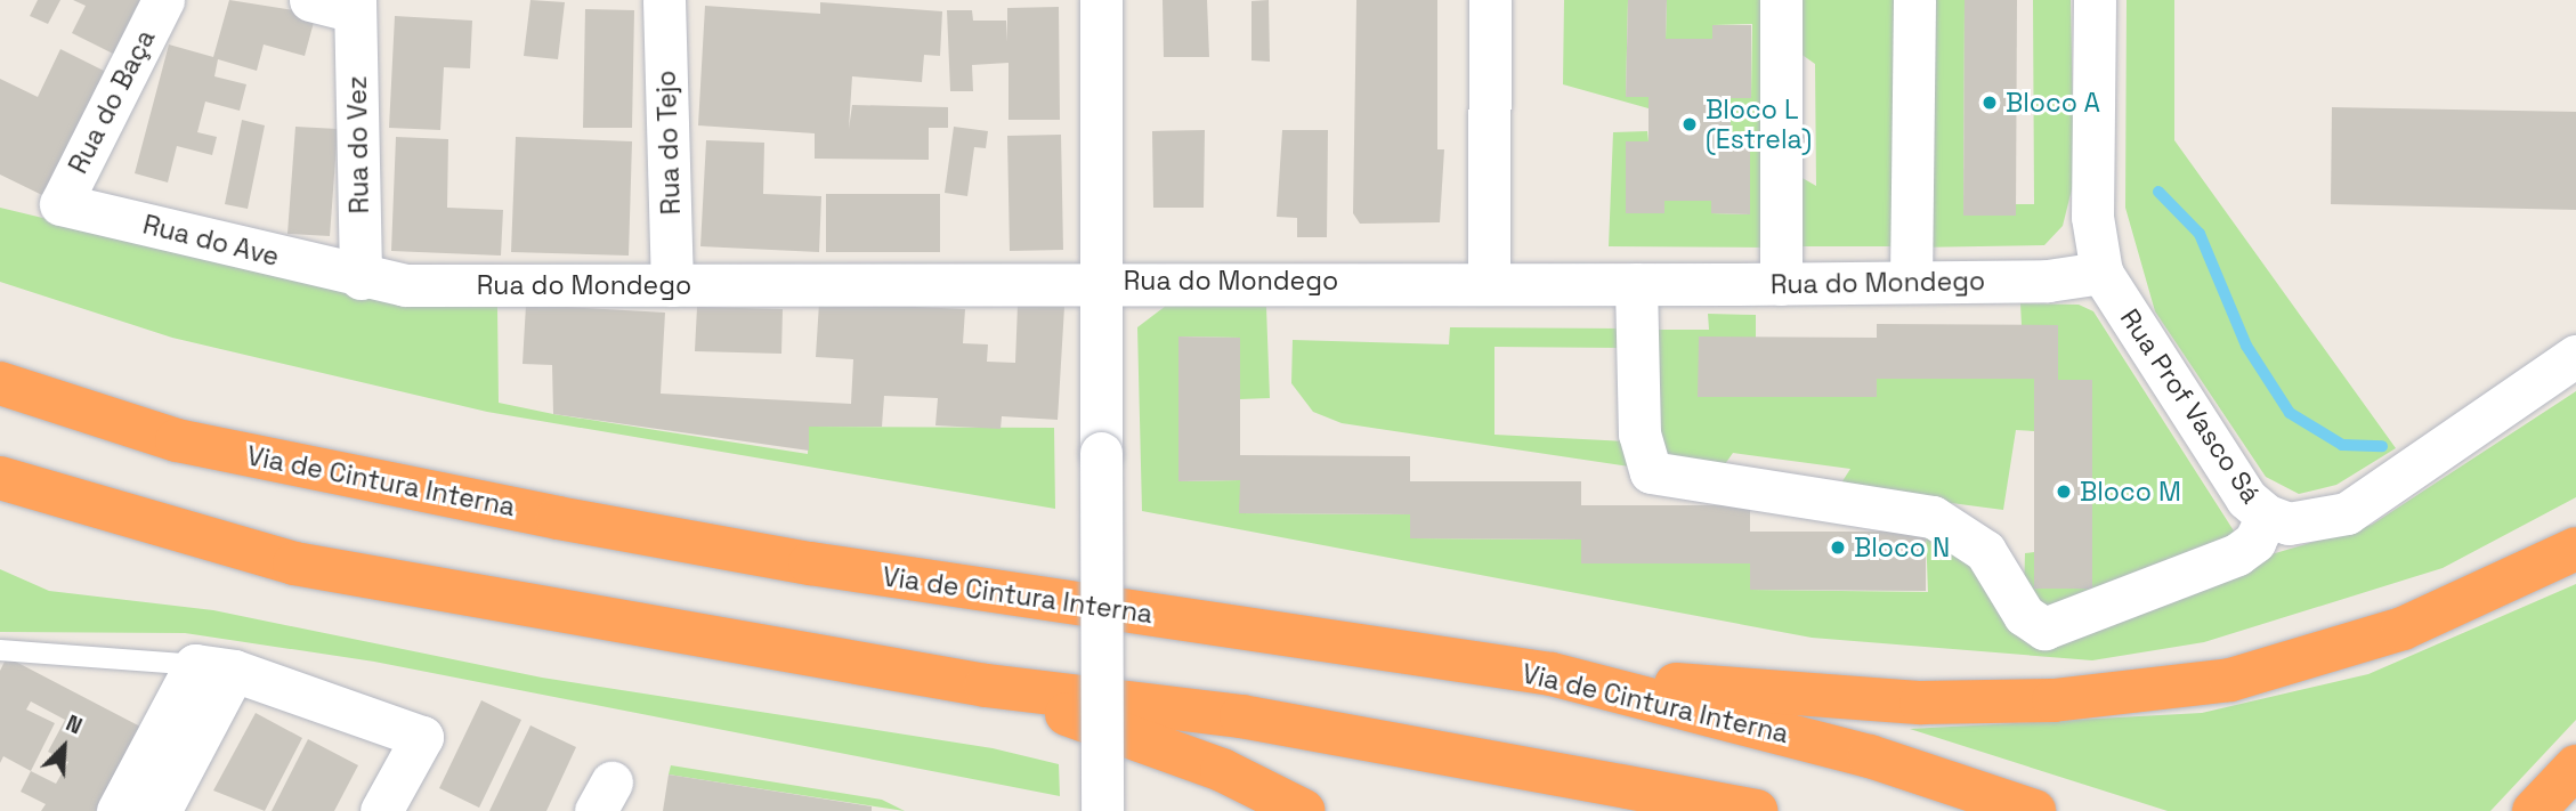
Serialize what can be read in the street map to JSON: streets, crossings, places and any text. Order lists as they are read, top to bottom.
{
  "streets": {
    "highway": ["Via de Cintura Interna"],
    "street": [
      "Rua do Baça",
      "Rua do Tejo",
      "Rua do Vez",
      "Rua do Ave",
      "Rua do Mondego",
      "Rua Prof Vasco Sá"
    ]
  },
  "crossings": [
    ["Rua do Baça", "Rua do Ave"],
    ["Rua do Tejo", "Rua do Mondego"],
    ["Rua do Vez", "Rua do Ave"],
    ["Rua do Vez", "Rua do Mondego"],
    ["Rua do Ave", "Rua do Mondego"],
    ["Rua do Mondego", "Rua Prof Vasco Sá"]
  ],
  "places": [
    "Bloco A",
    "Bloco L (Estrela)",
    "Bloco M",
    "Bloco N"
  ],
  "north": "top right"
}
